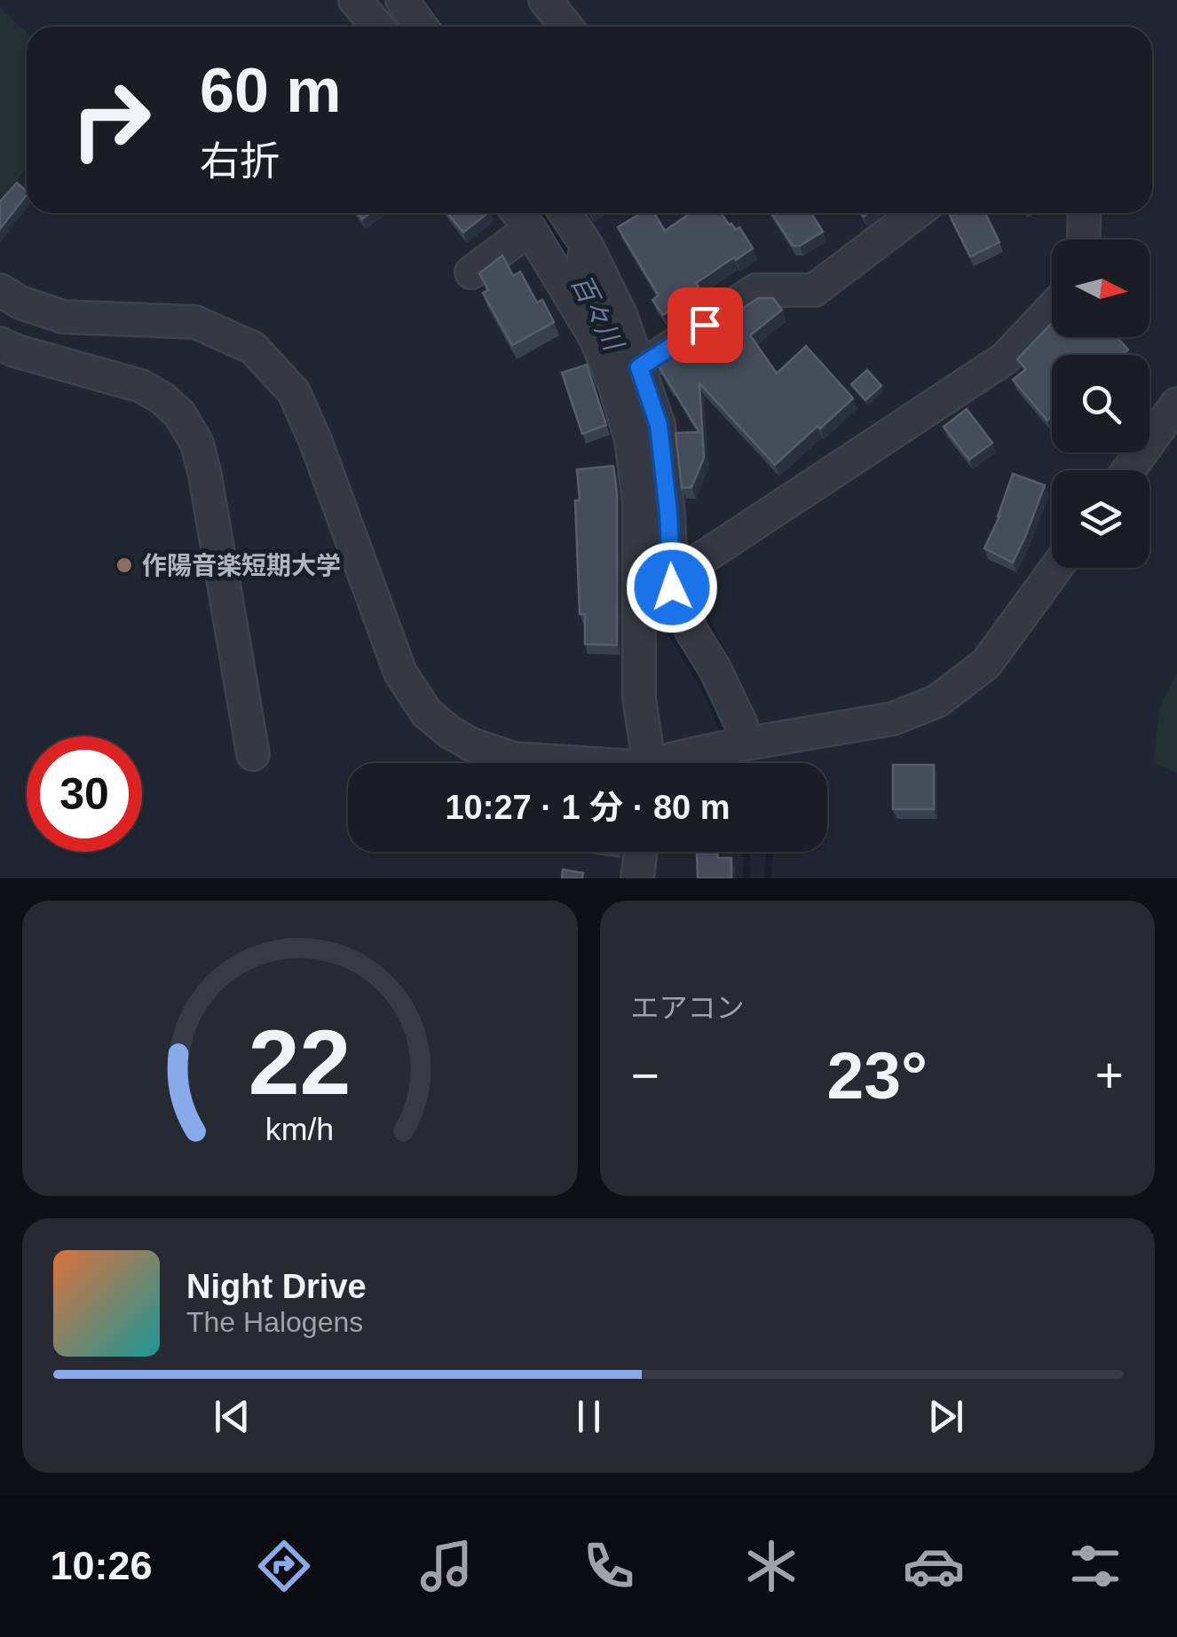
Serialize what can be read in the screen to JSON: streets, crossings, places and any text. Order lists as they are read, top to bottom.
{
  "water": ["百々川"],
  "places": ["作陽音楽短期大学"],
  "north": "right",
  "page": {
    "turn": ["60 m", "右折"],
    "limit": "30",
    "trip": "10:27 · 1 分 · 80 m",
    "tile": "エアコン",
    "heat": ["−", "23°", "+"],
    "song": ["Night Drive", "The Halogens"],
    "tabs": "10:26",
    "gauge": ["22", "km/h"]
  }
}
